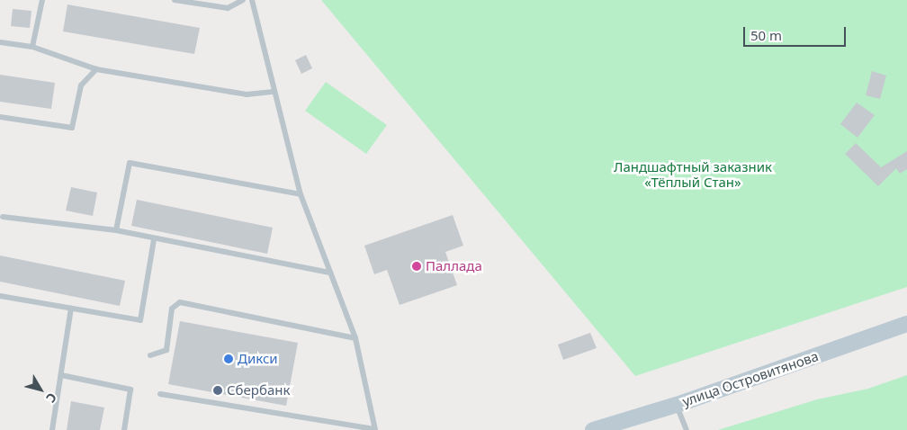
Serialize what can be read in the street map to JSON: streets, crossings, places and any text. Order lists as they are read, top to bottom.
{
  "streets": {
    "main road": ["улица Островитянова"]
  },
  "parks": ["Ландшафтный заказник «Тёплый Стан»"],
  "places": ["Паллада", "Дикси", "Сбербанк"],
  "scale_bar": "50 m",
  "north": "bottom right"
}
